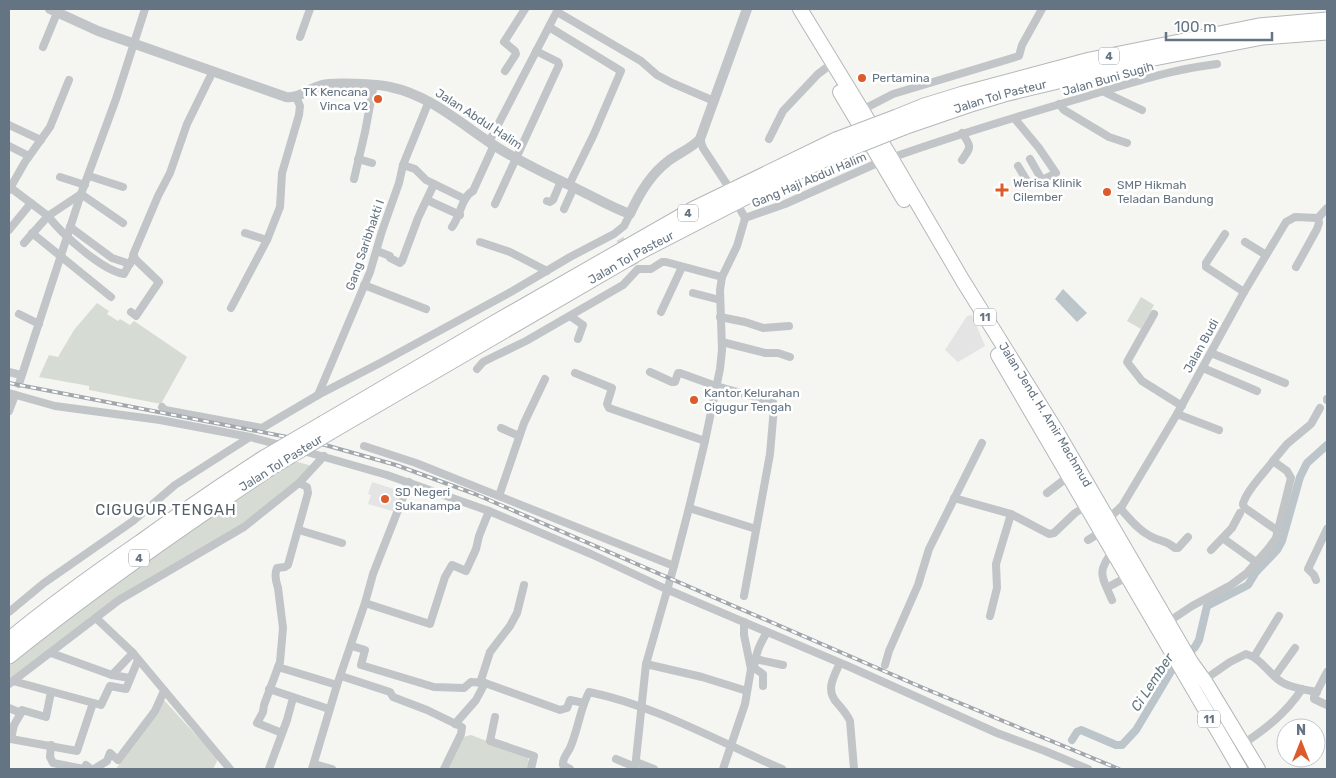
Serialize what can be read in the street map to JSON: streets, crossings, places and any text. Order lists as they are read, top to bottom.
{
  "streets": {
    "highway": [
      "4",
      "Jalan Tol Pasteur",
      "11",
      "Jalan Jend. H. Amir Machmud"
    ],
    "street": [
      "Jalan Buni Sugih",
      "Jalan Abdul Halim",
      "Gang Haji Abdul Halim",
      "Gang Saribhakti I",
      "Jalan Budi"
    ]
  },
  "crossings": [
    ["Jalan Buni Sugih", "Gang Haji Abdul Halim"],
    ["Jalan Buni Sugih", "Jalan Jend. H. Amir Machmud"],
    ["Jalan Abdul Halim", "Gang Saribhakti I"],
    ["Gang Haji Abdul Halim", "Jalan Jend. H. Amir Machmud"],
    ["11", "Jalan Jend. H. Amir Machmud"],
    ["Jalan Budi", "Jalan Jend. H. Amir Machmud"]
  ],
  "districts": ["CIGUGUR TENGAH"],
  "water": ["Ci Lember"],
  "places": {
    "other": [
      "Pertamina",
      "TK Kencana Vinca V2",
      "SMP Hikmah Teladan Bandung",
      "Kantor Kelurahan Cigugur Tengah",
      "SD Negeri Sukanampa"
    ],
    "health": ["Werisa Klinik Cilember"]
  },
  "scale_bar": "100 m",
  "north": "top"
}
